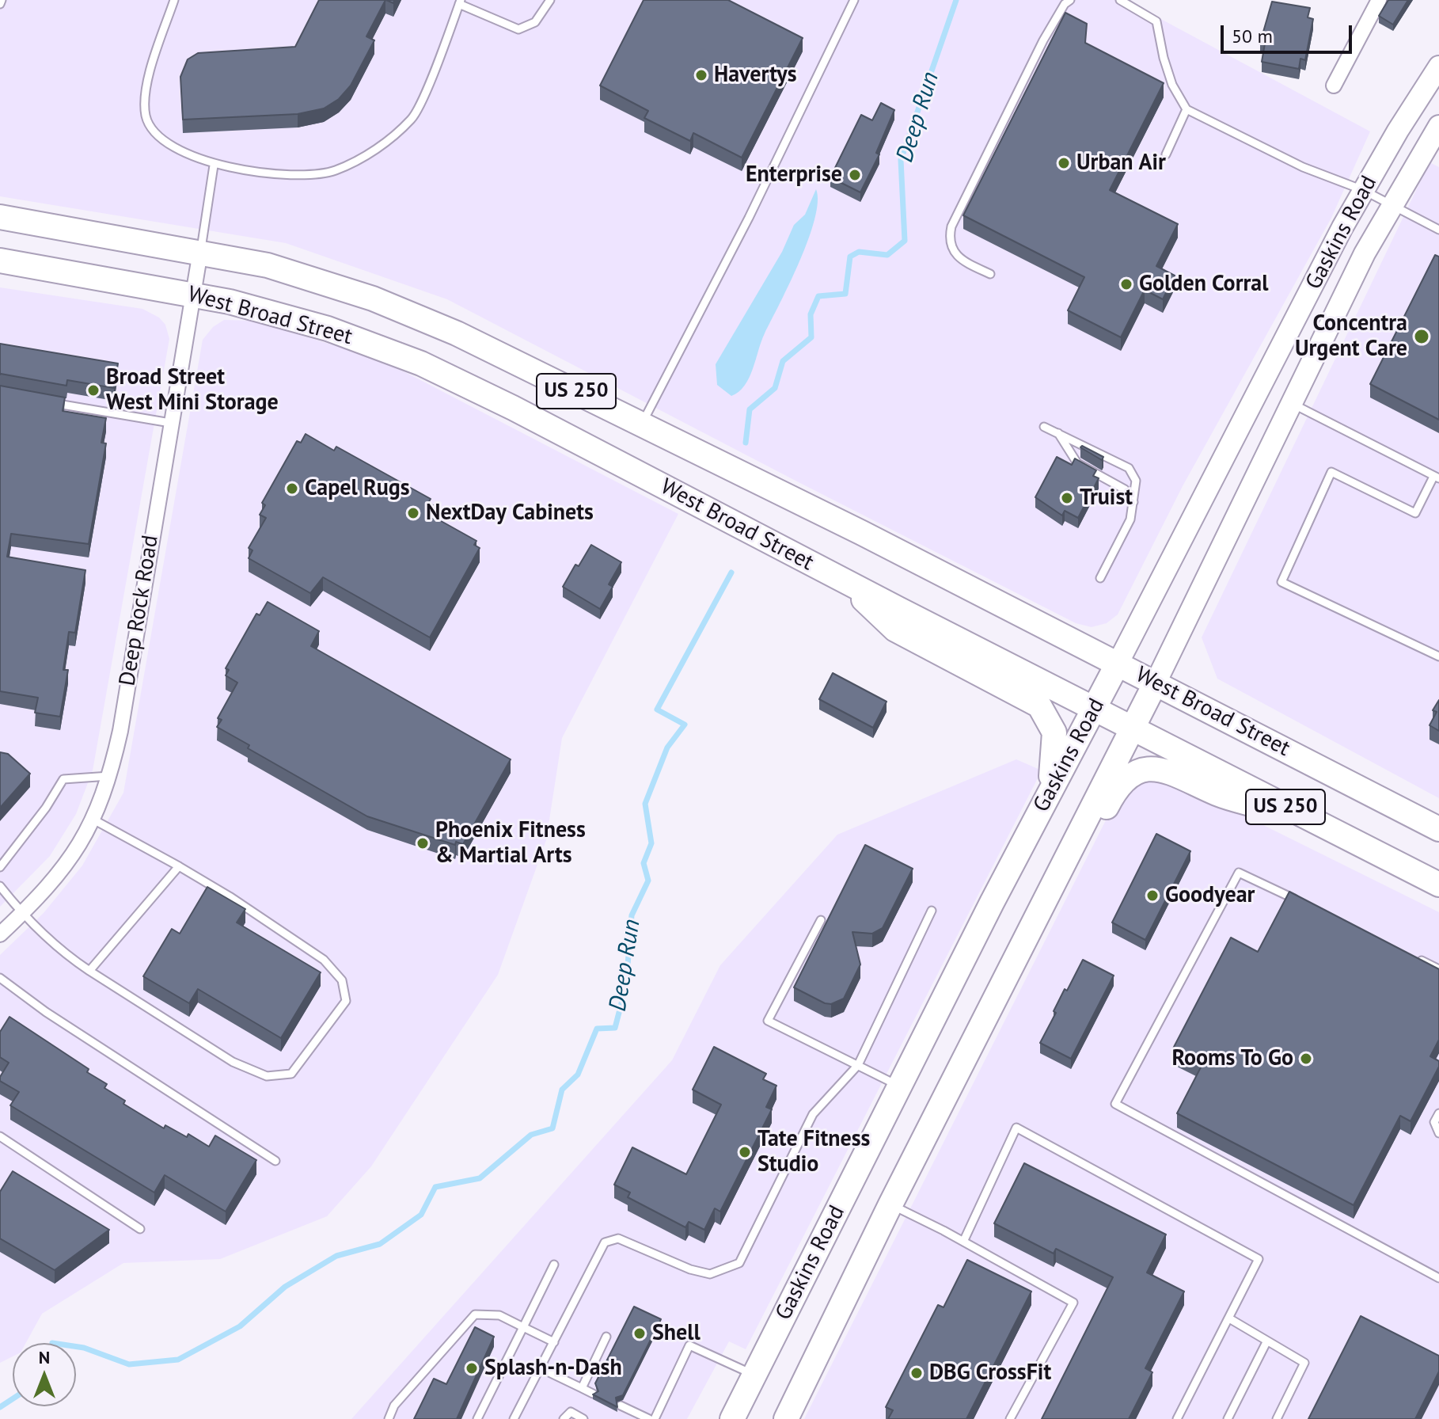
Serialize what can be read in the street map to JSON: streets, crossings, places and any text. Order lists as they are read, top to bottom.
{
  "streets": {
    "main road": ["Gaskins Road", "West Broad Street", "US 250"],
    "street": ["Deep Rock Road"]
  },
  "crossings": [
    ["Gaskins Road", "West Broad Street"],
    ["West Broad Street", "Deep Rock Road"]
  ],
  "water": ["Deep Run"],
  "places": [
    "Havertys",
    "Urban Air",
    "Enterprise",
    "Golden Corral",
    "Concentra Urgent Care",
    "Broad Street West Mini Storage",
    "Capel Rugs",
    "Truist",
    "NextDay Cabinets",
    "Phoenix Fitness & Martial Arts",
    "Goodyear",
    "Rooms To Go",
    "Tate Fitness Studio",
    "Shell",
    "Splash-n-Dash",
    "DBG CrossFit"
  ],
  "scale_bar": "50 m",
  "north": "top"
}
